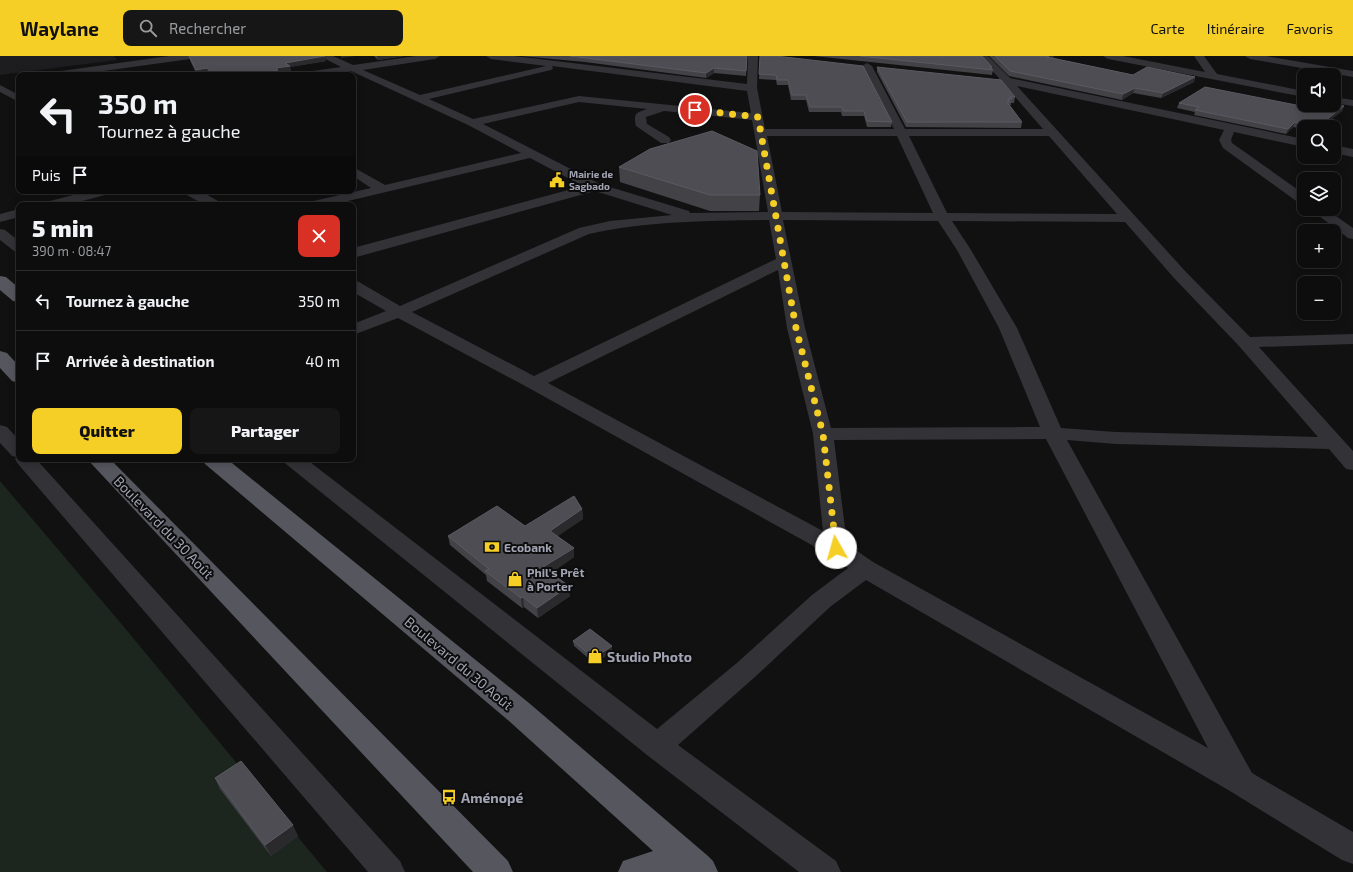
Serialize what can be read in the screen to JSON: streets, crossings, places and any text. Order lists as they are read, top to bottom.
{
  "streets": {
    "highway": ["Boulevard du 30 Août"]
  },
  "places": {
    "public building": ["Mairie de Sagbado"],
    "bank": ["Ecobank"],
    "shop": ["Phil's Prêt à Porter", "Studio Photo"],
    "bus stop": ["Aménopé"]
  },
  "page": {
    "header": "Waylane",
    "search": "Rechercher",
    "nav": ["Carte", "Itinéraire", "Favoris"],
    "map_buttons": ["+", "−"],
    "turn": ["350 m", "Tournez à gauche"],
    "then": "Puis",
    "heading": ["5 min", "390 m · 08:47"],
    "list": [
      {
        "name": "Tournez à gauche",
        "value": "350 m"
      },
      {
        "name": "Arrivée à destination",
        "value": "40 m"
      }
    ],
    "buttons": ["Quitter", "Partager"]
  }
}
